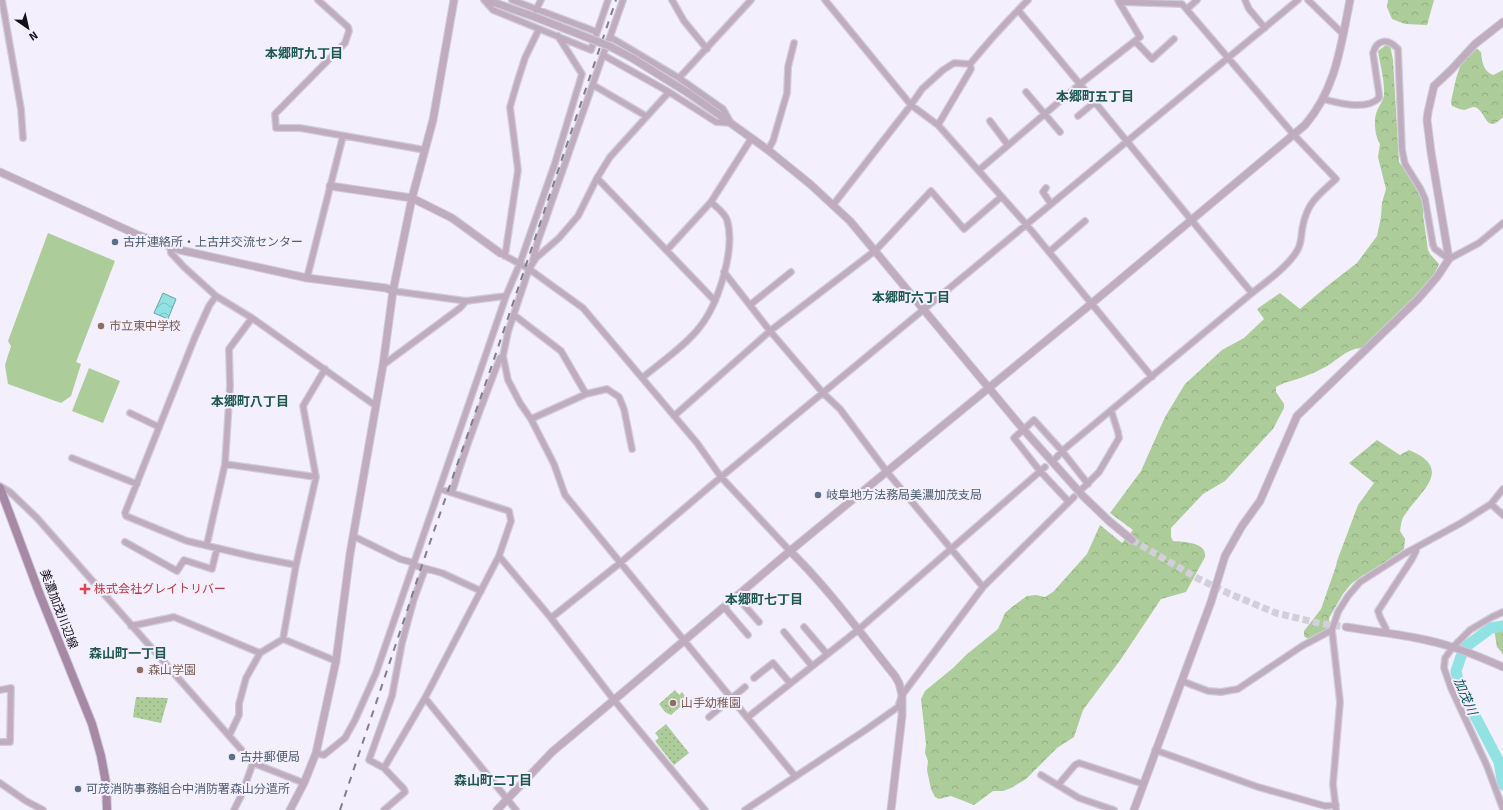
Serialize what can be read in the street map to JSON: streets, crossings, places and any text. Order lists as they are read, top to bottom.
{
  "streets": {
    "main road": ["美濃加茂川辺線"]
  },
  "districts": [
    "本郷町九丁目",
    "本郷町五丁目",
    "本郷町六丁目",
    "本郷町八丁目",
    "本郷町七丁目",
    "森山町一丁目",
    "森山町二丁目"
  ],
  "water": ["加茂川"],
  "places": {
    "other": [
      "古井連絡所・上古井交流センター",
      "市立東中学校",
      "岐阜地方法務局美濃加茂支局",
      "森山学園",
      "山手幼稚園",
      "古井郵便局",
      "可茂消防事務組合中消防署森山分遣所"
    ],
    "health": ["株式会社グレイトリバー"]
  },
  "north": "bottom right"
}
